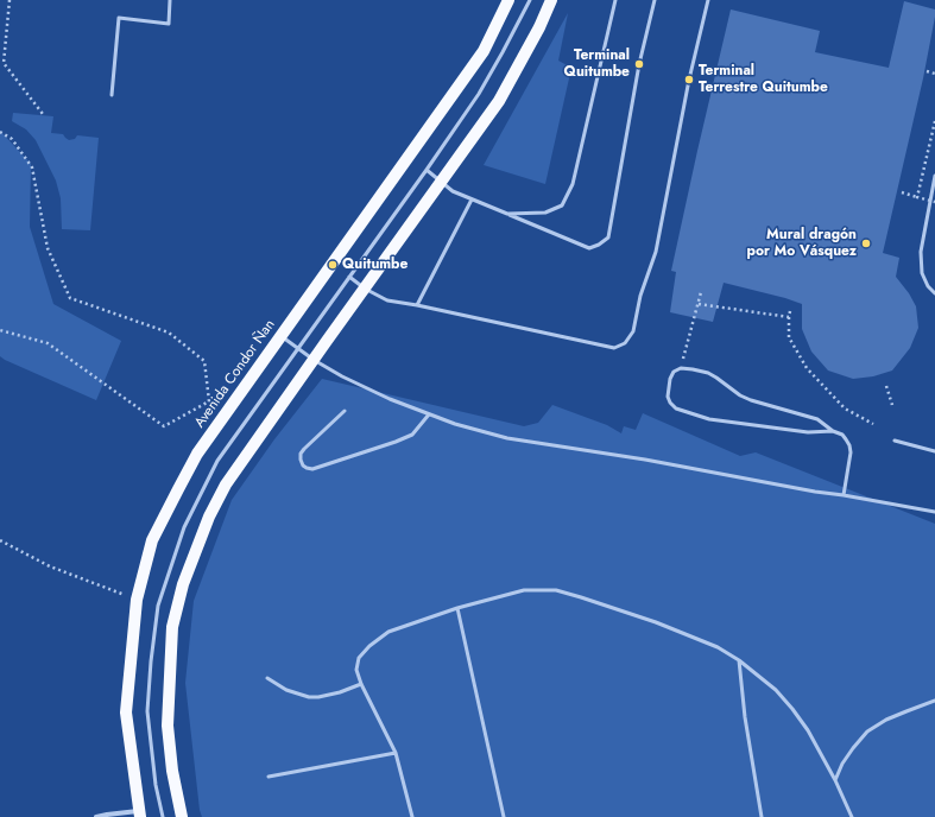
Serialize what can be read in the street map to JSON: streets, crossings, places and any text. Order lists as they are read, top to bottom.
{
  "streets": {
    "main road": ["Avenida Condor Ñan"]
  },
  "places": [
    "Terminal Quitumbe",
    "Terminal Terrestre Quitumbe",
    "Mural dragón por Mo Vásquez",
    "Quitumbe"
  ]
}
